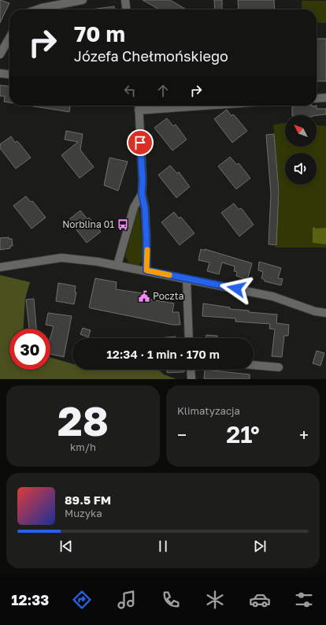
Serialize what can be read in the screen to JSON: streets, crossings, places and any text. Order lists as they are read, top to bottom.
{
  "places": {
    "bus stop": ["Norblina 01"],
    "public building": ["Poczta"]
  },
  "north": "top left",
  "page": {
    "turn": ["70 m", "Józefa Chełmońskiego"],
    "limit": "30",
    "trip": "12:34 · 1 min · 170 m",
    "tile": [
      ["28", "km/h"],
      "Klimatyzacja"
    ],
    "heat": ["−", "21°", "+"],
    "song": ["89.5 FM", "Muzyka"],
    "tabs": "12:33"
  }
}
